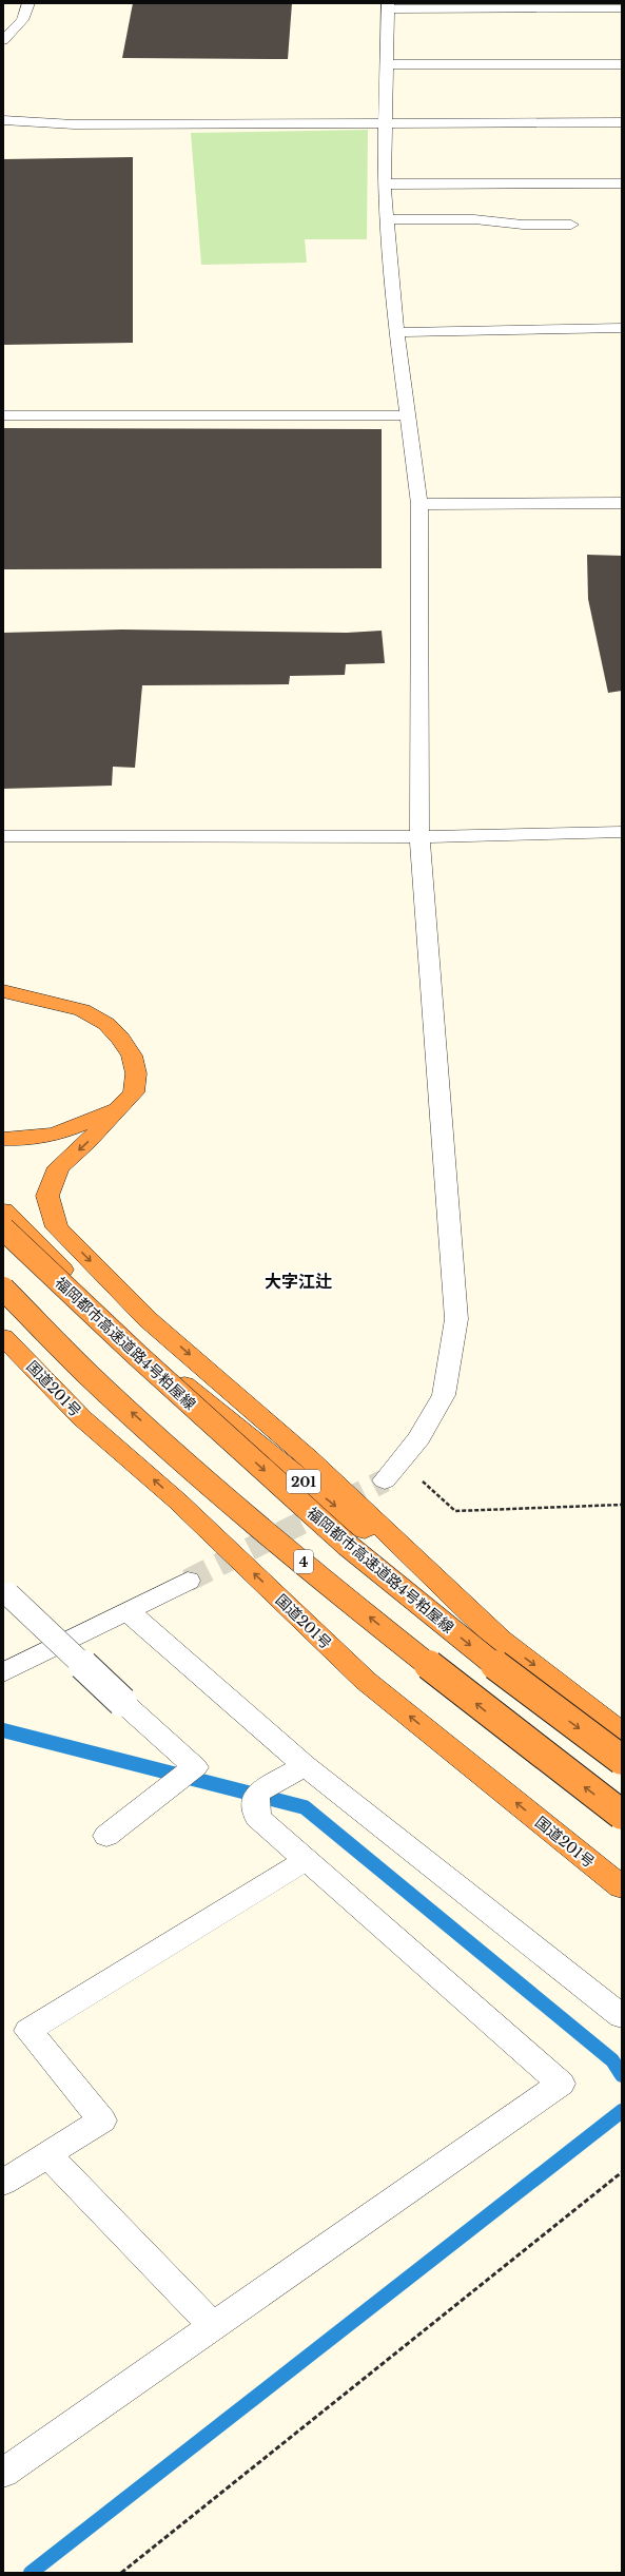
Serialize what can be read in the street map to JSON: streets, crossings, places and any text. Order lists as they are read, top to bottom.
{
  "streets": {
    "highway": [
      "福岡都市高速道路4号粕屋線",
      "国道201号",
      "201",
      "4"
    ]
  },
  "districts": ["大字江辻"]
}
